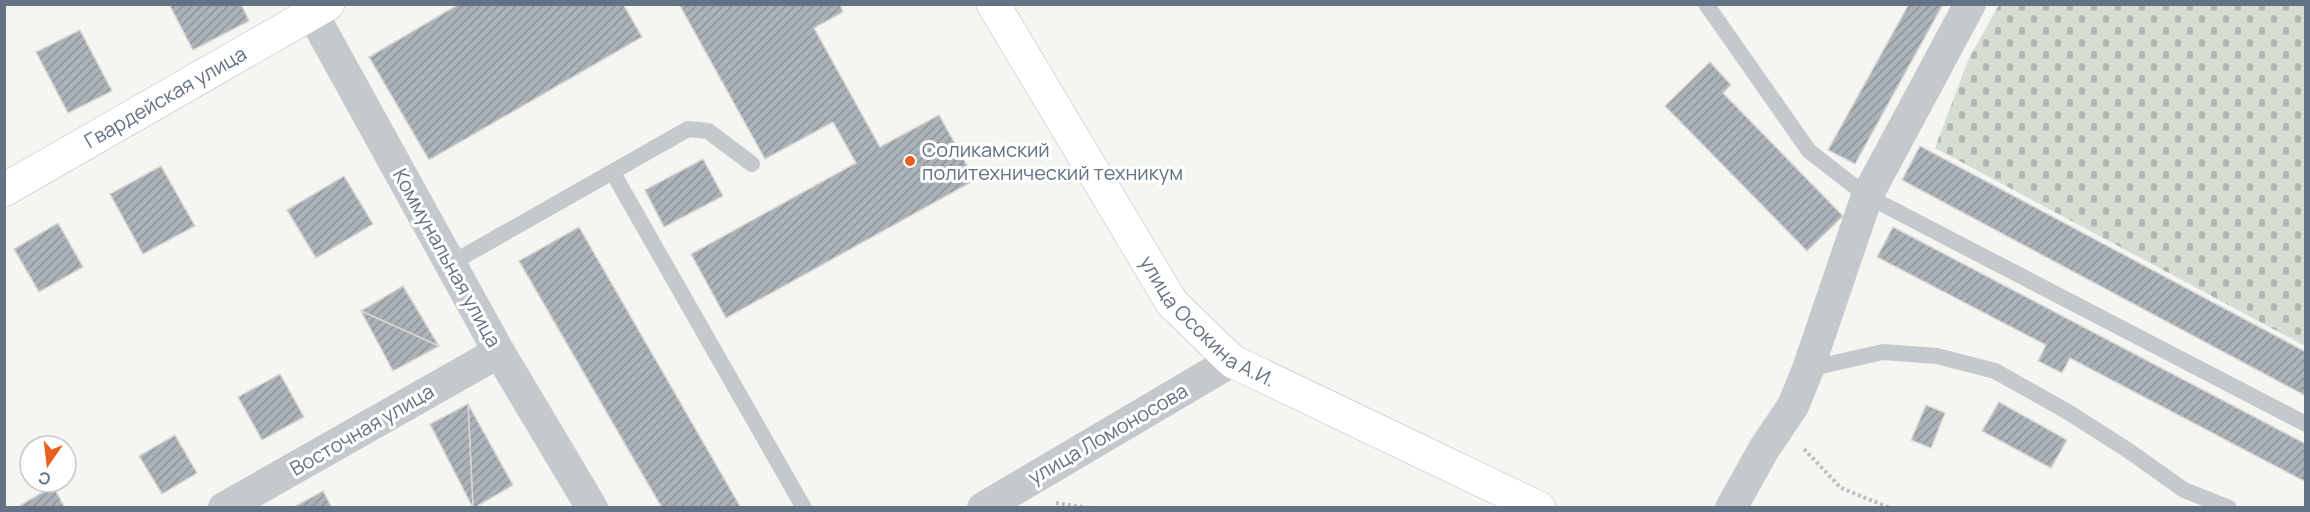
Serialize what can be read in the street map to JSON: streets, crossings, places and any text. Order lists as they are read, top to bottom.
{
  "streets": {
    "street": [
      "Гвардейская улица",
      "Коммунальная улица",
      "улица Осокина А.И.",
      "Восточная улица",
      "улица Ломоносова"
    ]
  },
  "crossings": [
    ["Гвардейская улица", "Коммунальная улица"],
    ["Коммунальная улица", "Восточная улица"],
    ["улица Осокина А.И.", "улица Ломоносова"]
  ],
  "places": ["Соликамский политехнический техникум"],
  "north": "bottom"
}
